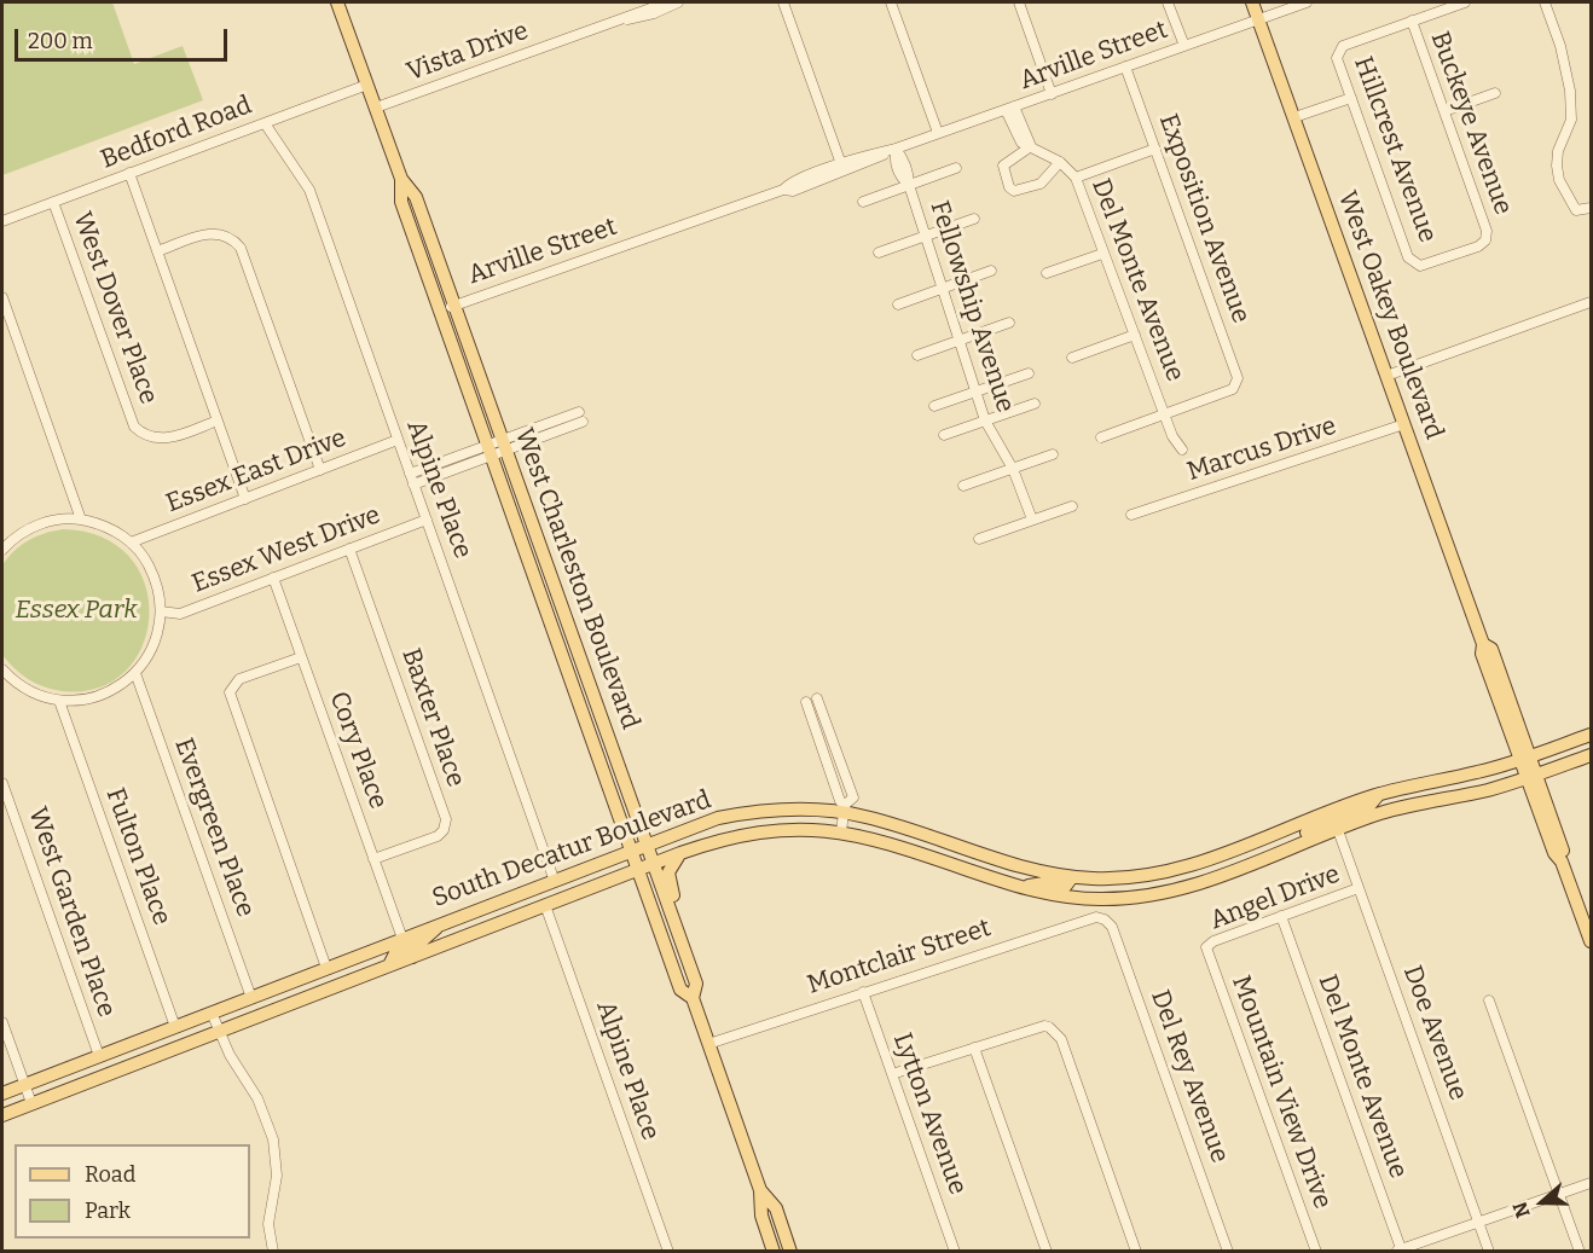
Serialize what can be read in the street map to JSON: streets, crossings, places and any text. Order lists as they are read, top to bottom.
{
  "streets": {
    "main road": ["West Oakey Boulevard", "West Charleston Boulevard", "South Decatur Boulevard"],
    "street": [
      "Vista Drive",
      "Arville Street",
      "Buckeye Avenue",
      "Bedford Road",
      "Hillcrest Avenue",
      "Exposition Avenue",
      "Del Monte Avenue",
      "Fellowship Avenue",
      "West Dover Place",
      "Marcus Drive",
      "Essex East Drive",
      "Alpine Place",
      "Essex West Drive",
      "Baxter Place",
      "Cory Place",
      "Evergreen Place",
      "Fulton Place",
      "Angel Drive",
      "West Garden Place",
      "Montclair Street",
      "Doe Avenue",
      "Del Rey Avenue",
      "Mountain View Drive",
      "Lytton Avenue"
    ]
  },
  "crossings": [
    ["Vista Drive", "West Charleston Boulevard"],
    ["Arville Street", "Exposition Avenue"],
    ["Arville Street", "Del Monte Avenue"],
    ["Arville Street", "Fellowship Avenue"],
    ["Arville Street", "West Oakey Boulevard"],
    ["Arville Street", "West Charleston Boulevard"],
    ["Buckeye Avenue", "Hillcrest Avenue"],
    ["Bedford Road", "West Dover Place"],
    ["Bedford Road", "Alpine Place"],
    ["Bedford Road", "West Charleston Boulevard"],
    ["Exposition Avenue", "Del Monte Avenue"],
    ["Del Monte Avenue", "Angel Drive"],
    ["West Oakey Boulevard", "Marcus Drive"],
    ["West Oakey Boulevard", "South Decatur Boulevard"],
    ["Essex East Drive", "Alpine Place"],
    ["Alpine Place", "Essex West Drive"],
    ["Alpine Place", "South Decatur Boulevard"],
    ["Essex West Drive", "Baxter Place"],
    ["Essex West Drive", "Cory Place"],
    ["West Charleston Boulevard", "South Decatur Boulevard"],
    ["West Charleston Boulevard", "Montclair Street"],
    ["Baxter Place", "Cory Place"],
    ["Cory Place", "South Decatur Boulevard"],
    ["Evergreen Place", "South Decatur Boulevard"],
    ["South Decatur Boulevard", "Fulton Place"],
    ["South Decatur Boulevard", "West Garden Place"],
    ["South Decatur Boulevard", "Doe Avenue"],
    ["Angel Drive", "Doe Avenue"],
    ["Angel Drive", "Mountain View Drive"],
    ["Montclair Street", "Del Rey Avenue"],
    ["Montclair Street", "Lytton Avenue"]
  ],
  "parks": ["Essex Park"],
  "legend": ["Road", "Park"],
  "scale_bar": "200 m",
  "north": "left"
}
